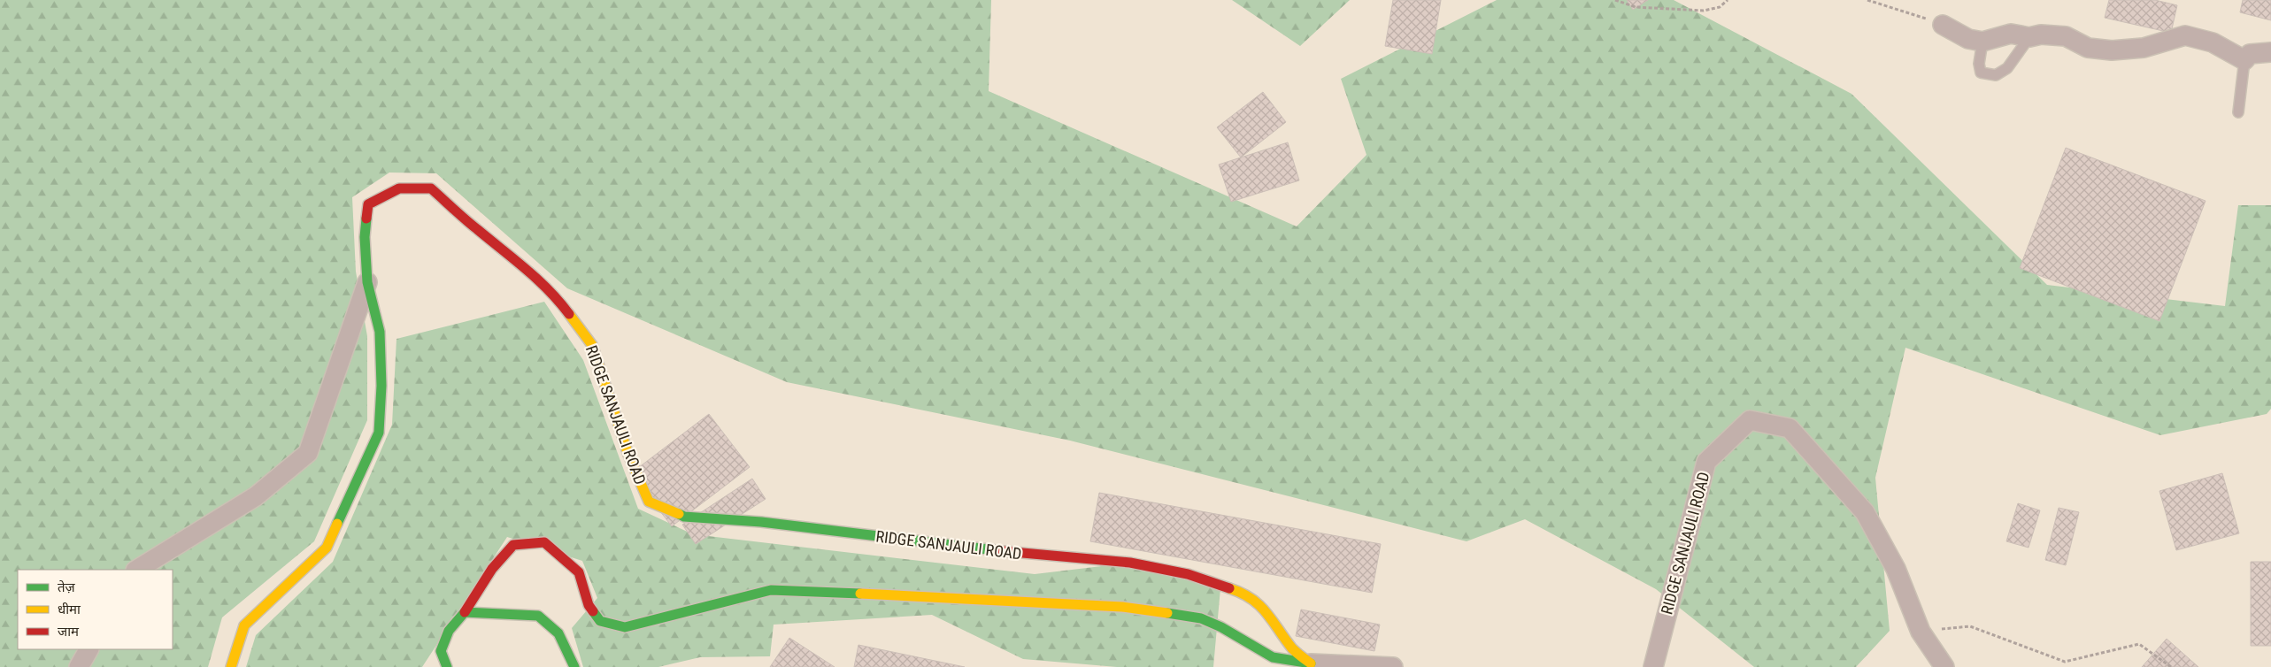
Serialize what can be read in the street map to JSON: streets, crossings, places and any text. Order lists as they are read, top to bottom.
{
  "streets": {
    "street": ["RIDGE SANJAULI ROAD"]
  },
  "legend": ["तेज़", "धीमा", "जाम"]
}
